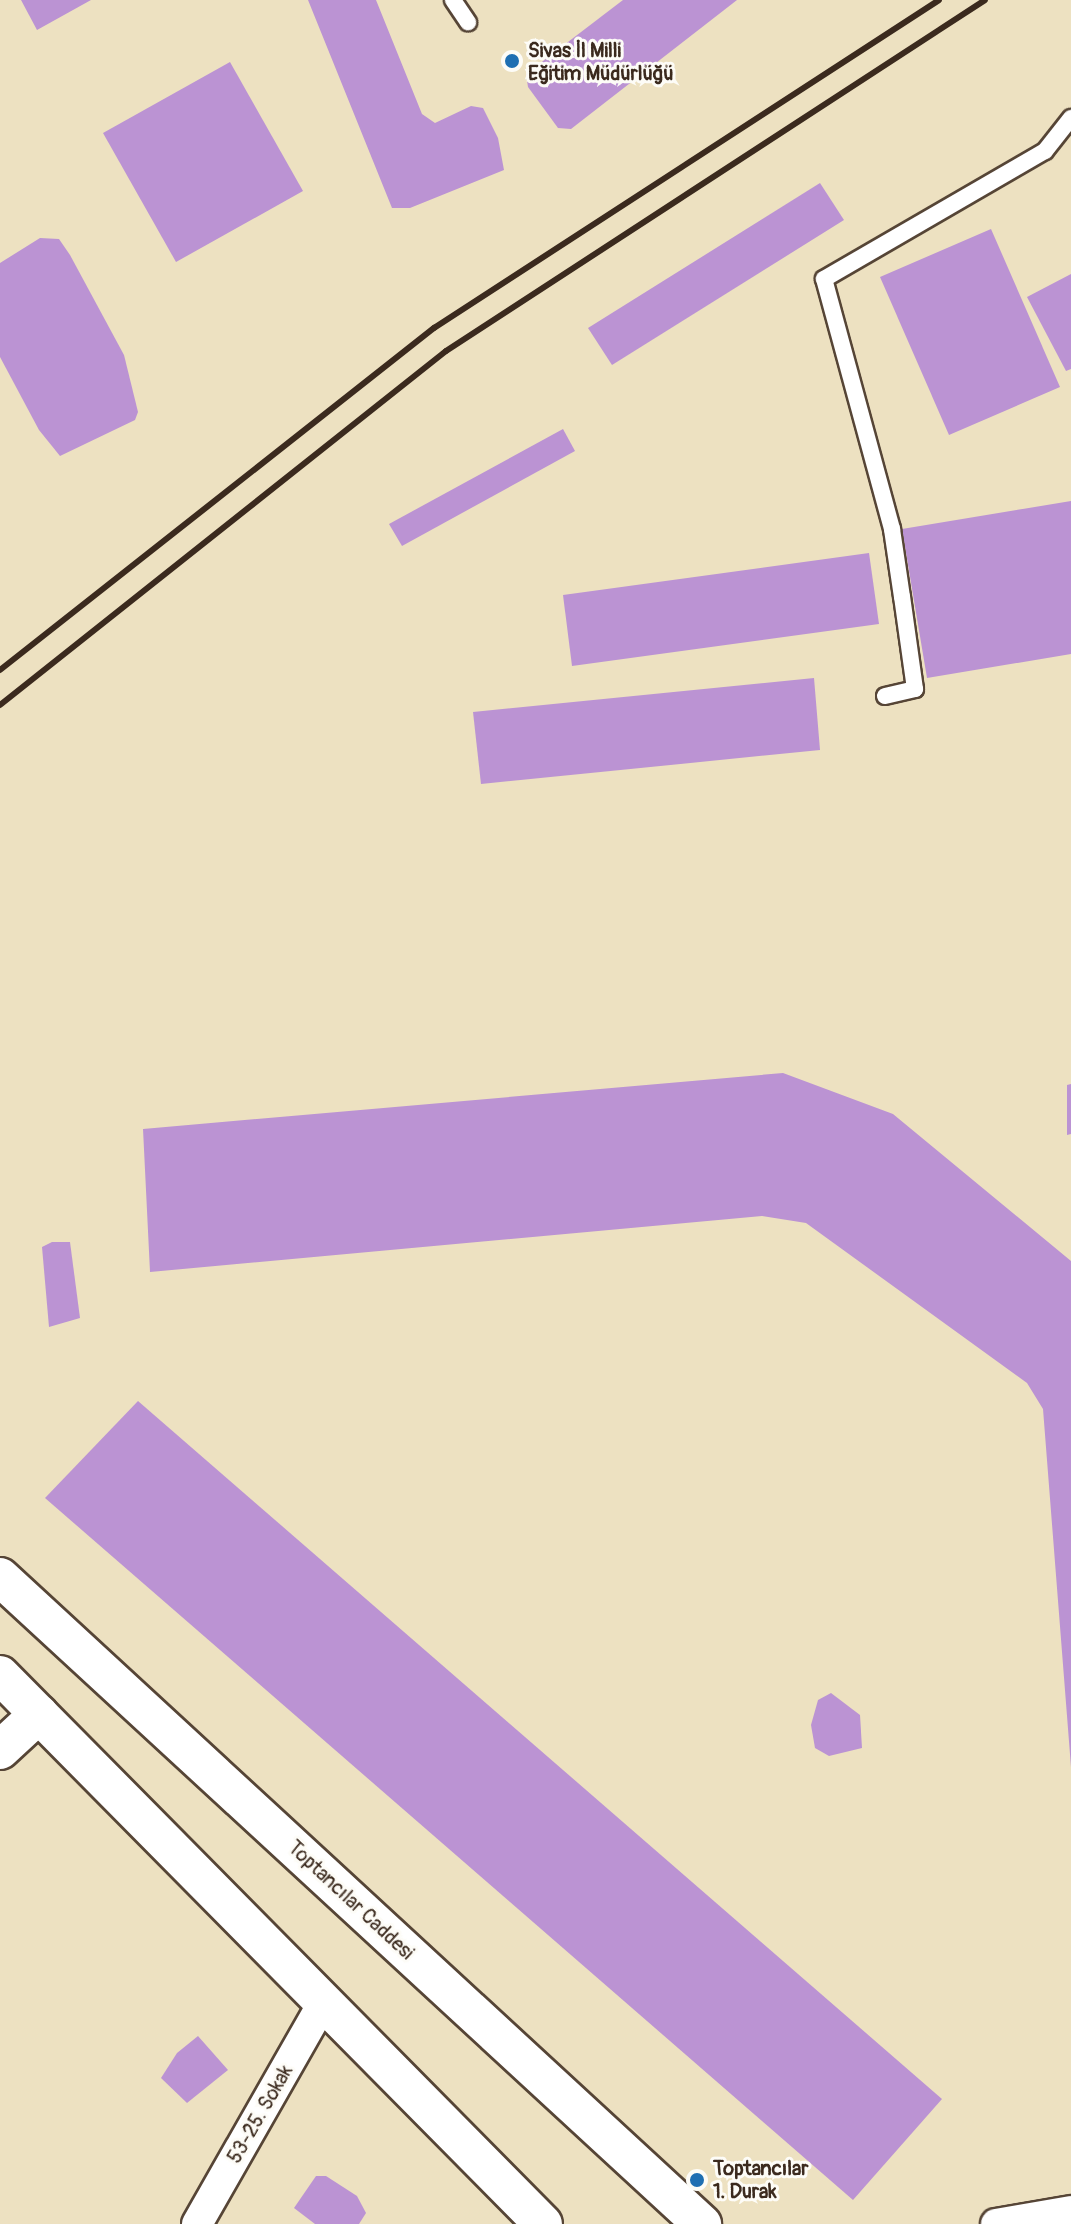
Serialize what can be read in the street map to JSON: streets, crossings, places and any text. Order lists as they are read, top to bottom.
{
  "streets": {
    "street": ["Toptancılar Caddesi", "53-25. Sokak"]
  },
  "places": ["Sivas İl Milli Eğitim Müdürlüğü", "Toptancılar 1. Durak"]
}
